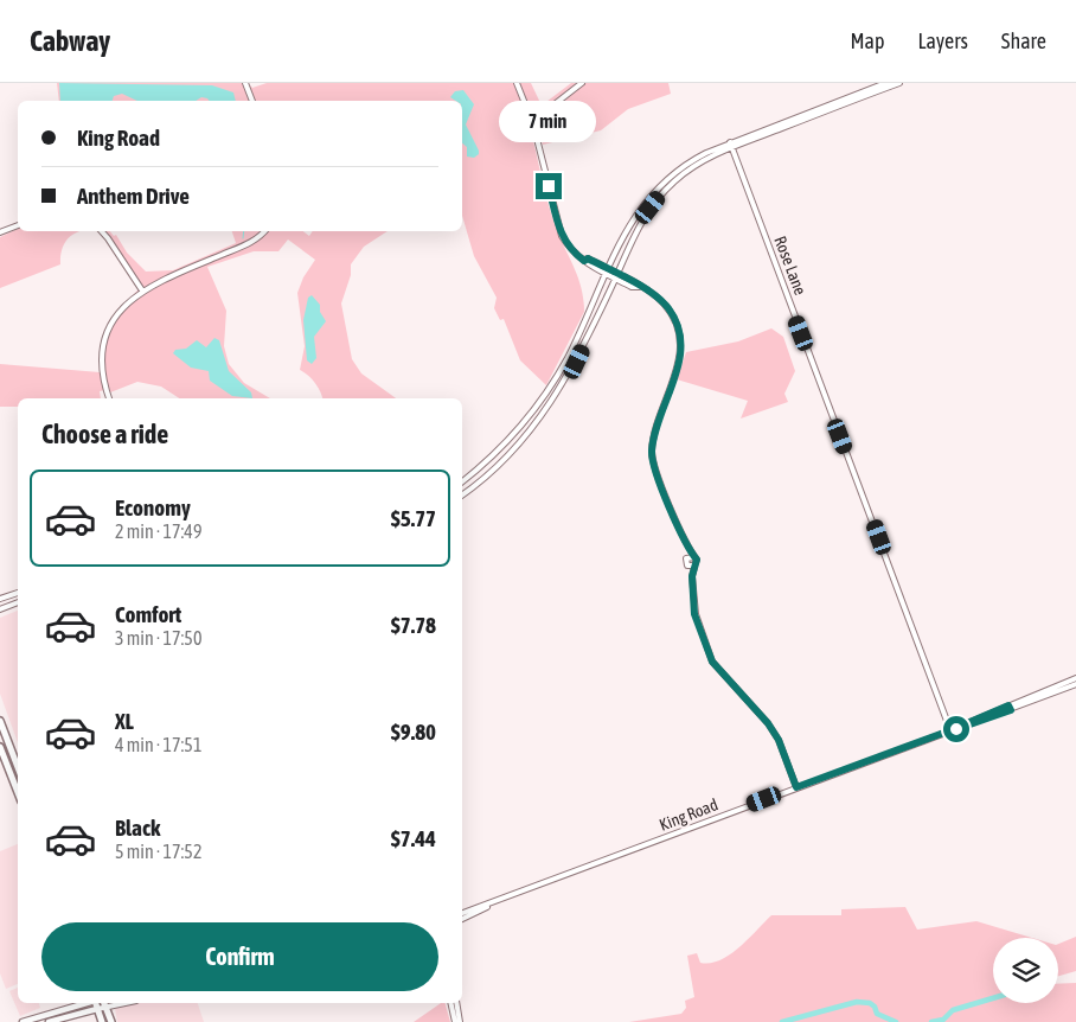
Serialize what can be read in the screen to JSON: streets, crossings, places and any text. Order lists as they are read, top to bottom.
{
  "streets": {
    "street": ["Rose Lane", "King Road"]
  },
  "crossings": [
    ["Rose Lane", "King Road"]
  ],
  "page": {
    "header": "Cabway",
    "nav": ["Map", "Layers", "Share"],
    "bubble": "7 min",
    "banner": ["King Road", "Anthem Drive"],
    "heading": "Choose a ride",
    "list": [
      {
        "name": "Economy",
        "note": "2 min · 17:49",
        "value": "$5.77"
      },
      {
        "name": "Comfort",
        "note": "3 min · 17:50",
        "value": "$7.78"
      },
      {
        "name": "XL",
        "note": "4 min · 17:51",
        "value": "$9.80"
      },
      {
        "name": "Black",
        "note": "5 min · 17:52",
        "value": "$7.44"
      }
    ],
    "buttons": "Confirm"
  }
}
